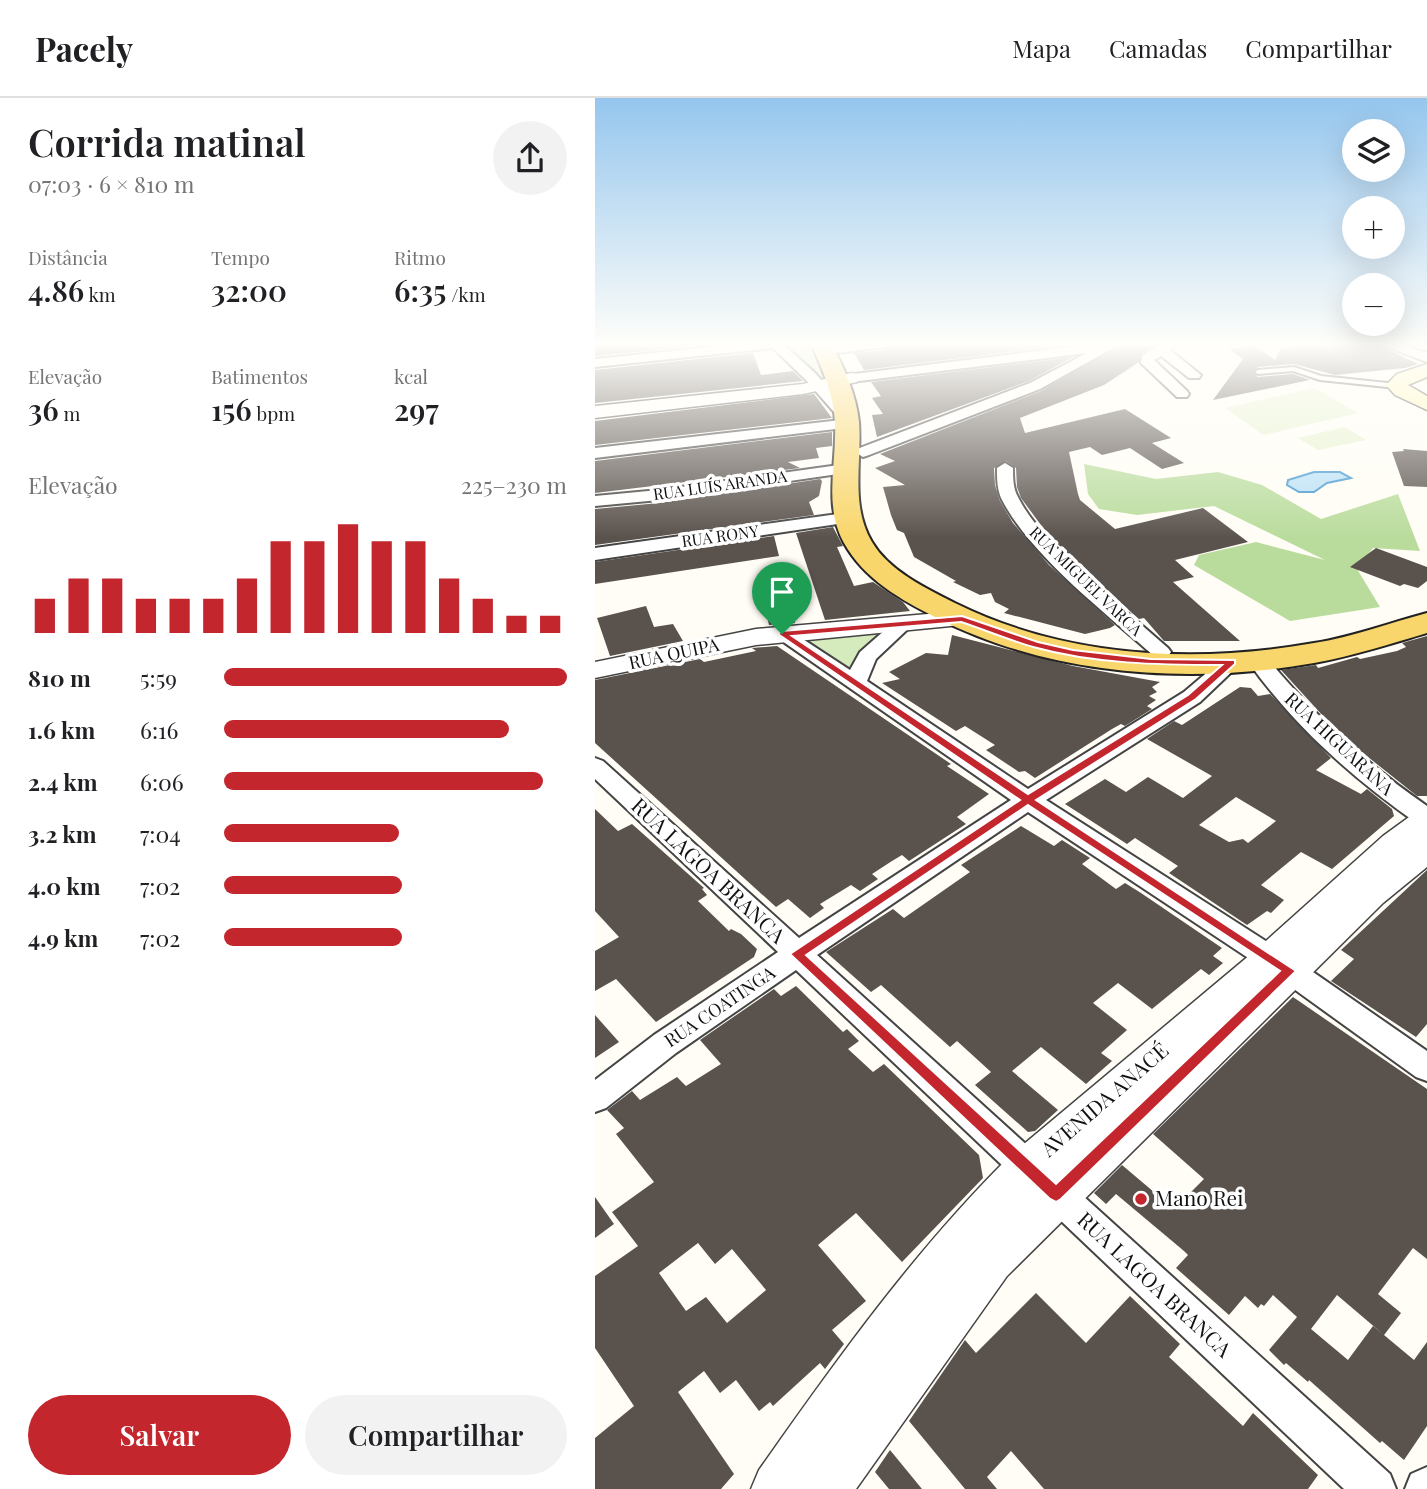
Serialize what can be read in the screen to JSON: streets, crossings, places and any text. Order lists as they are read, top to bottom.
{
  "streets": {
    "street": [
      "RUA LUÍS ARANDA",
      "RUA RONY",
      "RUA MIGUEL VARCA",
      "RUA QUIPA",
      "RUA HIGUARANA",
      "RUA LAGOA BRANCA",
      "RUA COATINGA",
      "AVENIDA ANACÉ"
    ]
  },
  "crossings": [
    ["RUA HIGUARANA", "RUA COATINGA"],
    ["RUA HIGUARANA", "AVENIDA ANACÉ"],
    ["RUA LAGOA BRANCA", "RUA COATINGA"],
    ["RUA LAGOA BRANCA", "AVENIDA ANACÉ"]
  ],
  "places": ["Mano Rei"],
  "page": {
    "header": "Pacely",
    "nav": ["Mapa", "Camadas", "Compartilhar"],
    "heading": ["Corrida matinal", "07:03 · 6 × 810 m"],
    "map_buttons": ["+", "−"],
    "stats": [
      ["Distância", "4.86 km"],
      ["Tempo", "32:00"],
      ["Ritmo", "6:35 /km"],
      ["Elevação", "36 m"],
      ["Batimentos", "156 bpm"],
      ["kcal", "297"]
    ],
    "chart": ["Elevação", "225–230 m"],
    "list": [
      {
        "name": "810 m",
        "note": "5:59"
      },
      {
        "name": "1.6 km",
        "note": "6:16"
      },
      {
        "name": "2.4 km",
        "note": "6:06"
      },
      {
        "name": "3.2 km",
        "note": "7:04"
      },
      {
        "name": "4.0 km",
        "note": "7:02"
      },
      {
        "name": "4.9 km",
        "note": "7:02"
      }
    ],
    "buttons": ["Salvar", "Compartilhar"]
  }
}
